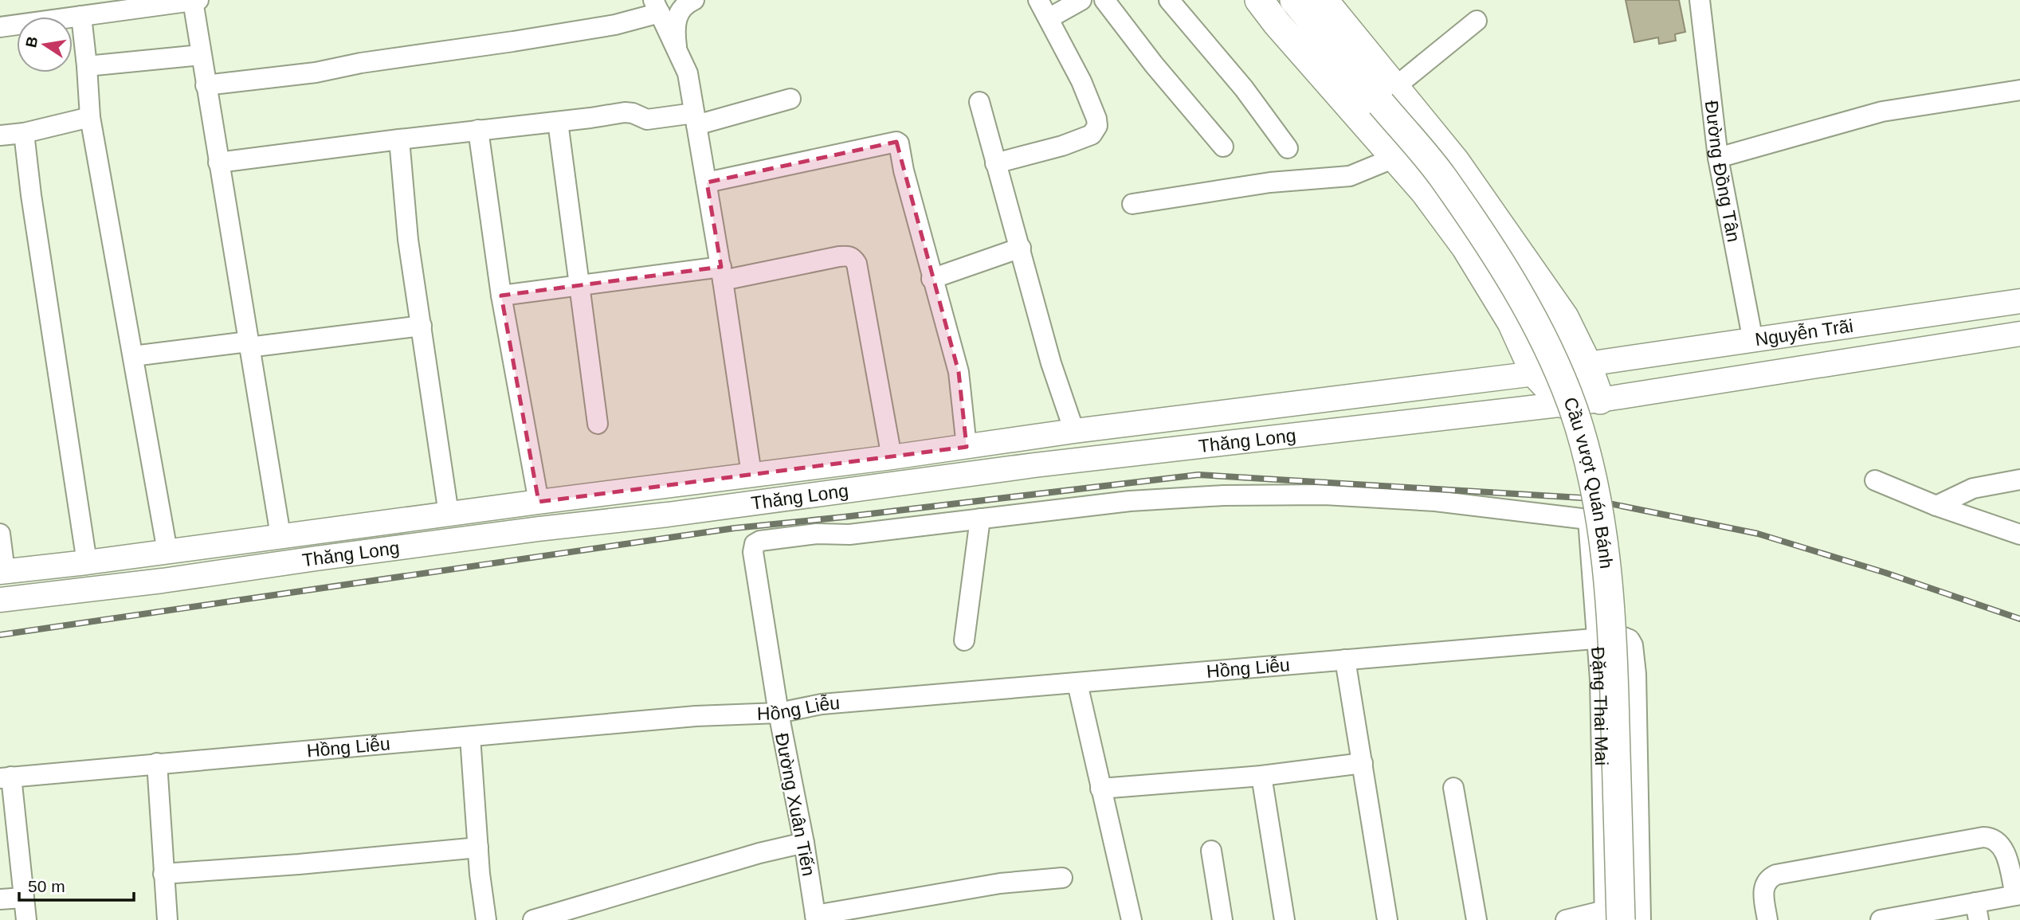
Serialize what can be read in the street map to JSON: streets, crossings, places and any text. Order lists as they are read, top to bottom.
{
  "streets": {
    "highway": ["Cầu vượt Quán Bánh"],
    "main road": ["Nguyễn Trãi", "Thăng Long"],
    "street": [
      "Đường Đồng Tân",
      "Hồng Liễu",
      "Đặng Thai Mai",
      "Đường Xuân Tiến"
    ]
  },
  "crossings": [
    ["Đường Đồng Tân", "Nguyễn Trãi"],
    ["Nguyễn Trãi", "Thăng Long"],
    ["Cầu vượt Quán Bánh", "Đặng Thai Mai"],
    ["Hồng Liễu", "Đặng Thai Mai"],
    ["Hồng Liễu", "Đường Xuân Tiến"]
  ],
  "scale_bar": "50 m",
  "north": "left"
}
